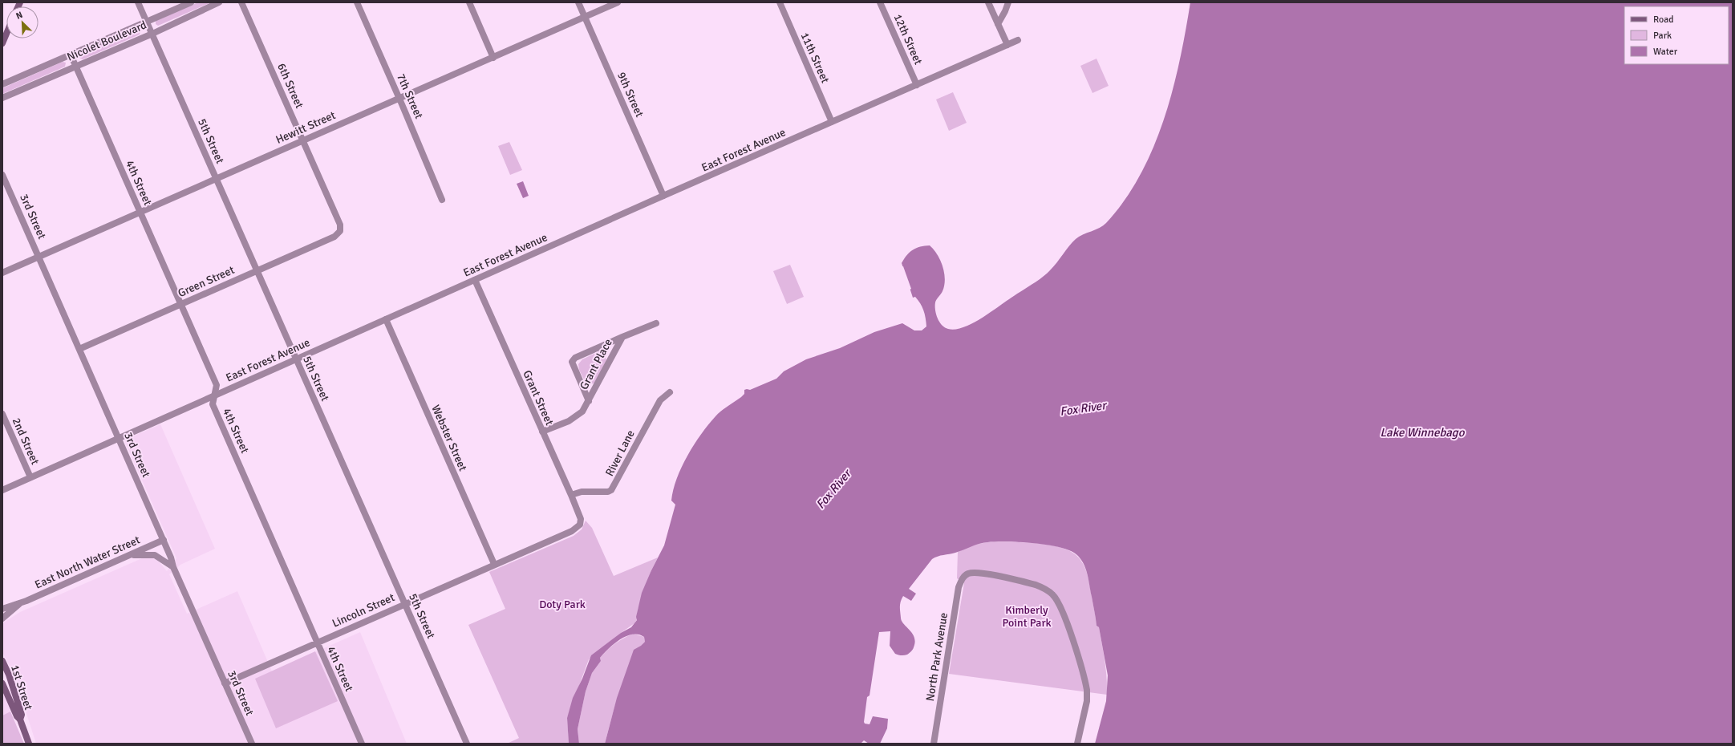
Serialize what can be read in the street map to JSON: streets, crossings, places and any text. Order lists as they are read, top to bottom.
{
  "streets": {
    "main road": ["1st Street"],
    "street": [
      "12th Street",
      "Nicolet Boulevard",
      "11th Street",
      "6th Street",
      "9th Street",
      "7th Street",
      "Hewitt Street",
      "5th Street",
      "East Forest Avenue",
      "4th Street",
      "3rd Street",
      "Green Street",
      "Grant Place",
      "Grant Street",
      "Webster Street",
      "2nd Street",
      "River Lane",
      "East North Water Street",
      "Lincoln Street",
      "North Park Avenue"
    ]
  },
  "crossings": [
    ["12th Street", "East Forest Avenue"],
    ["Nicolet Boulevard", "5th Street"],
    ["Nicolet Boulevard", "4th Street"],
    ["11th Street", "East Forest Avenue"],
    ["6th Street", "Hewitt Street"],
    ["6th Street", "Green Street"],
    ["9th Street", "Hewitt Street"],
    ["9th Street", "East Forest Avenue"],
    ["7th Street", "Hewitt Street"],
    ["Hewitt Street", "5th Street"],
    ["Hewitt Street", "4th Street"],
    ["Hewitt Street", "3rd Street"],
    ["5th Street", "East Forest Avenue"],
    ["5th Street", "Green Street"],
    ["5th Street", "Lincoln Street"],
    ["East Forest Avenue", "4th Street"],
    ["East Forest Avenue", "3rd Street"],
    ["East Forest Avenue", "Grant Street"],
    ["East Forest Avenue", "Webster Street"],
    ["East Forest Avenue", "2nd Street"],
    ["4th Street", "Green Street"],
    ["4th Street", "Lincoln Street"],
    ["3rd Street", "Green Street"],
    ["3rd Street", "East North Water Street"],
    ["3rd Street", "Lincoln Street"],
    ["Grant Place", "Grant Street"],
    ["Grant Street", "River Lane"],
    ["Grant Street", "Lincoln Street"],
    ["Webster Street", "Lincoln Street"]
  ],
  "water": ["Fox River", "Lake Winnebago"],
  "parks": ["Doty Park", "Kimberly Point Park"],
  "legend": ["Road", "Park", "Water"],
  "north": "top left"
}
